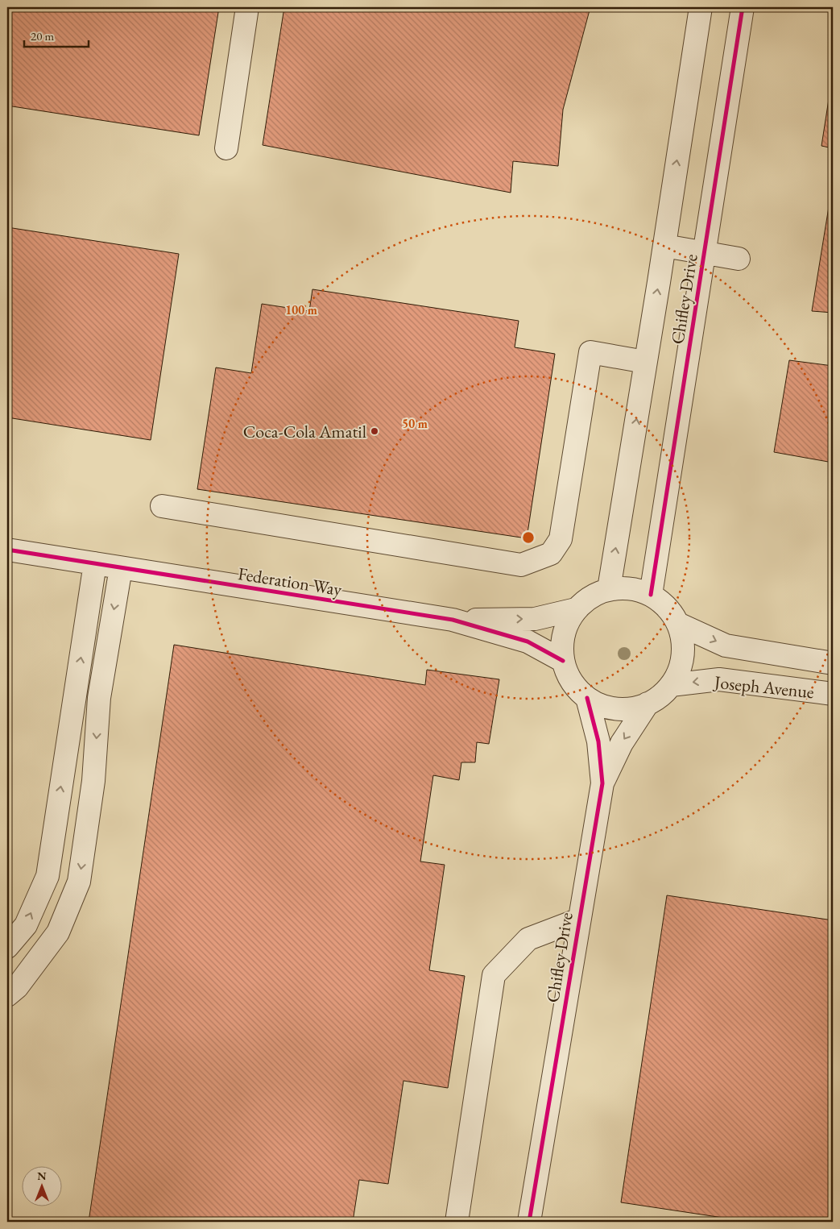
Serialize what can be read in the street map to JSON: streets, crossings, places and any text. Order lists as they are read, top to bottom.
{
  "streets": {
    "street": ["Chifley Drive", "Federation Way", "Joseph Avenue"]
  },
  "crossings": [
    ["Chifley Drive", "Federation Way"],
    ["Chifley Drive", "Joseph Avenue"],
    ["Federation Way", "Joseph Avenue"]
  ],
  "places": ["Coca-Cola Amatil"],
  "scale_bar": "20 m",
  "north": "top",
  "rings": ["100 m", "50 m"]
}
